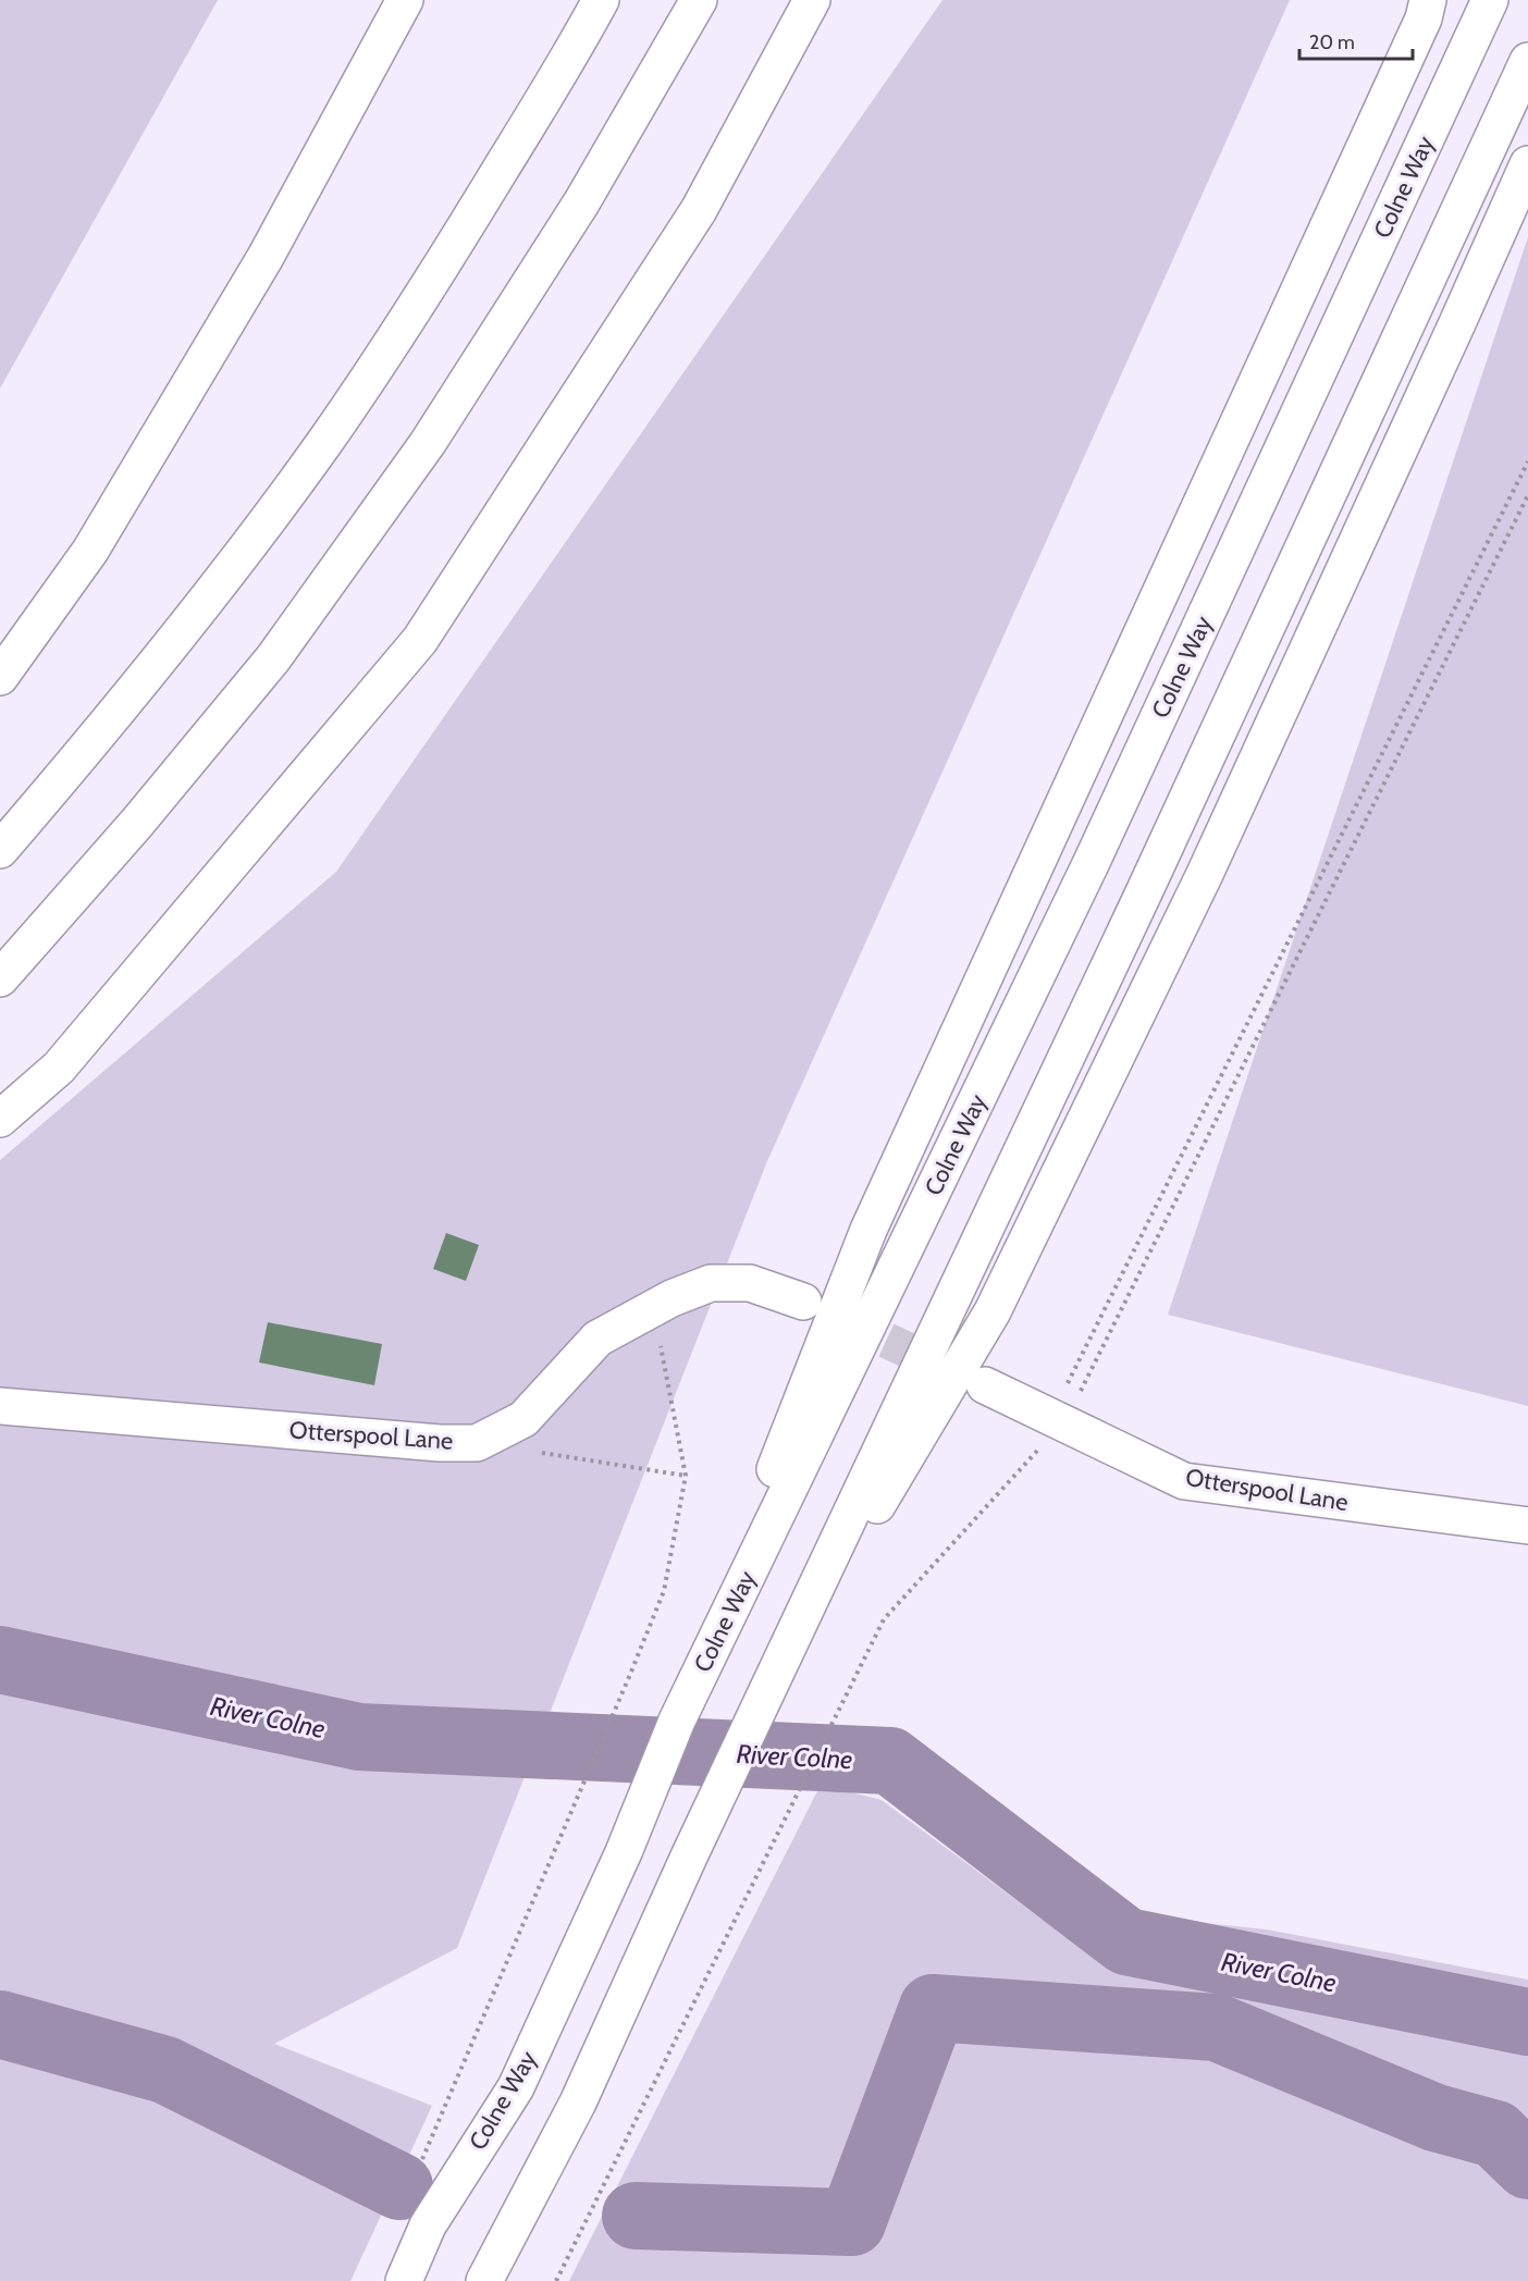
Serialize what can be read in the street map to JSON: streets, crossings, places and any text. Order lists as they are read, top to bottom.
{
  "streets": {
    "main road": ["Colne Way", "Otterspool Lane"]
  },
  "water": ["River Colne"],
  "scale_bar": "20 m"
}
